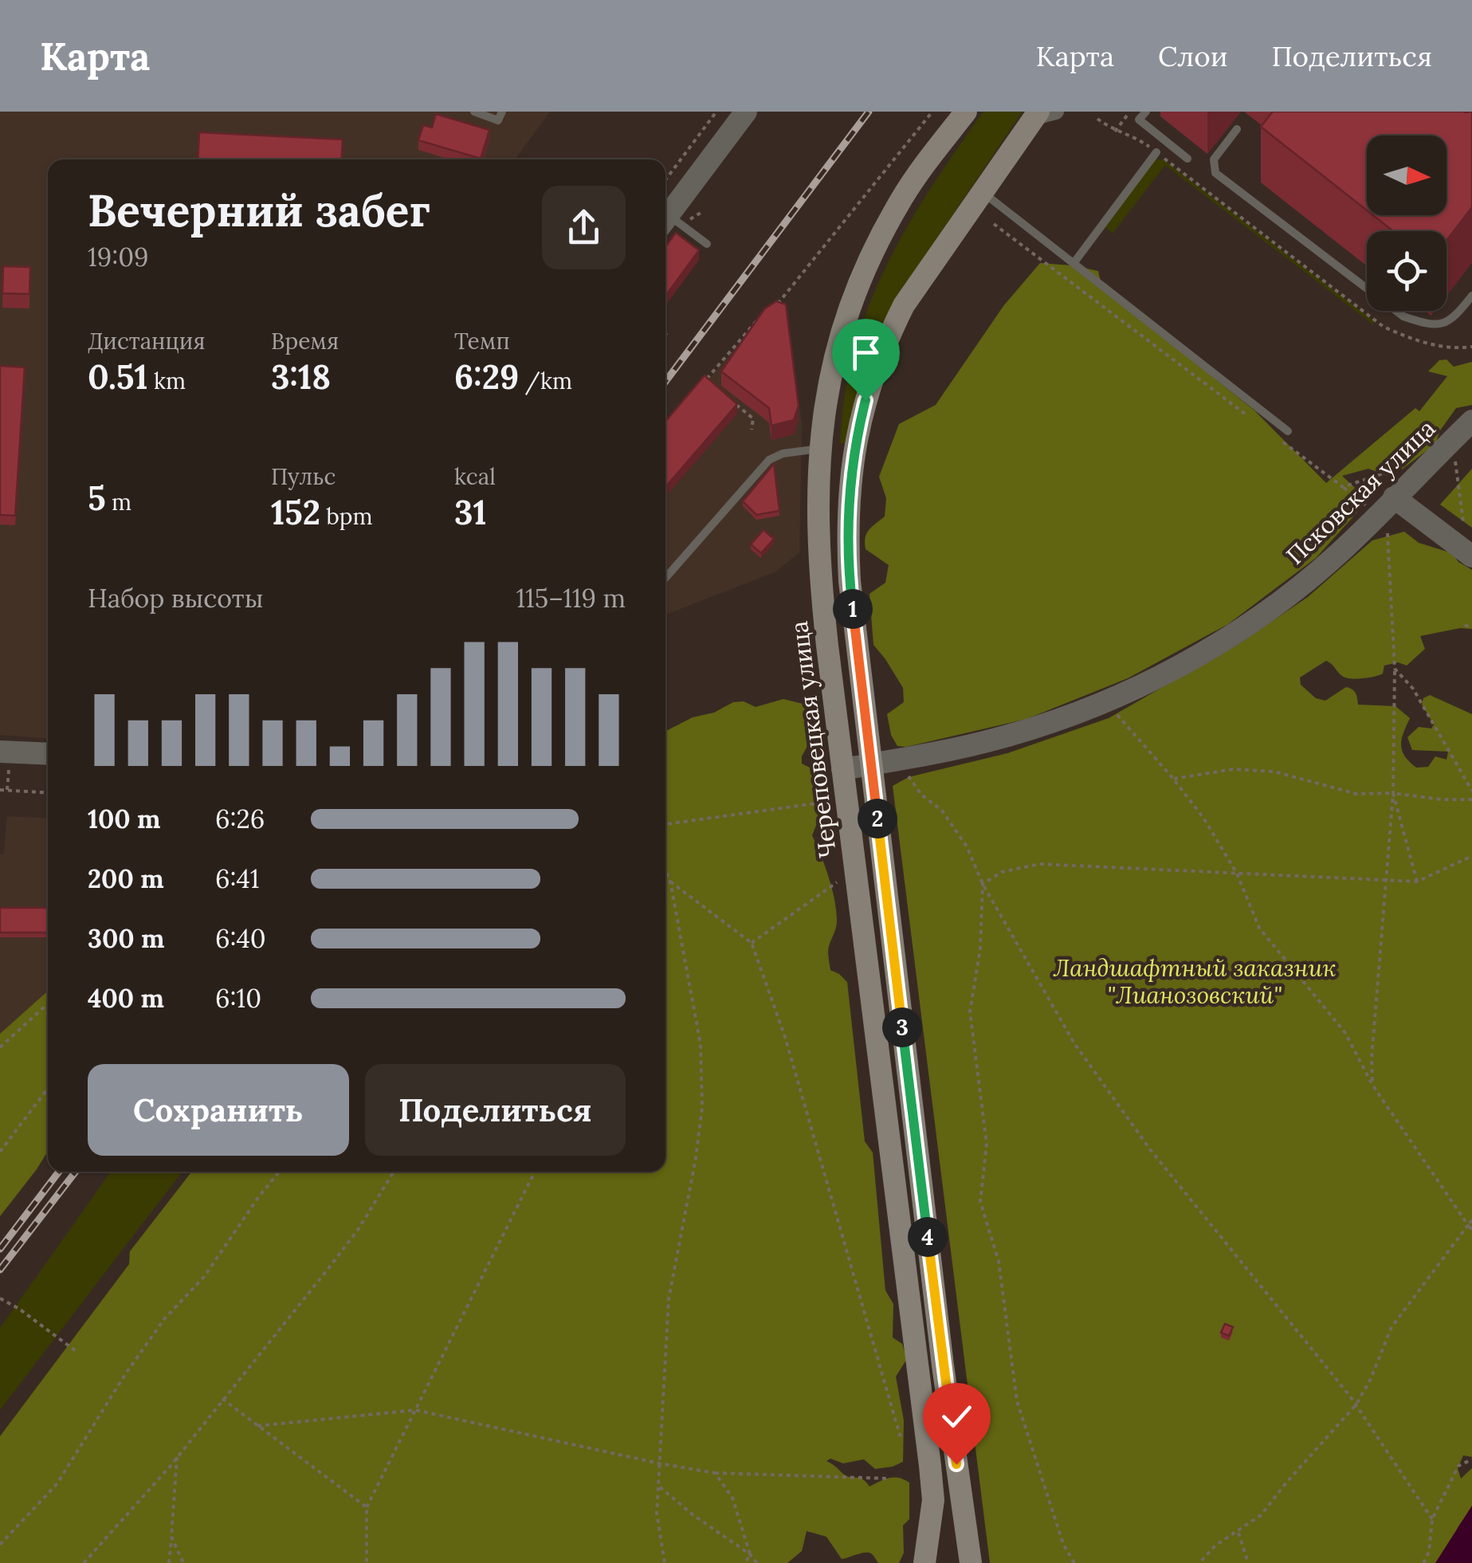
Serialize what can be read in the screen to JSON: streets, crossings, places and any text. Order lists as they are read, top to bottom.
{
  "streets": {
    "main road": ["Череповецкая улица"],
    "street": ["Псковская улица"]
  },
  "crossings": [
    ["Псковская улица", "Череповецкая улица"]
  ],
  "parks": ["Ландшафтный заказник \"Лианозовский\""],
  "north": "right",
  "page": {
    "header": "Карта",
    "nav": ["Карта", "Слои", "Поделиться"],
    "heading": ["Вечерний забег", "19:09"],
    "stats": [
      ["Дистанция", "0.51 km"],
      ["Время", "3:18"],
      ["Темп", "6:29 /km"],
      ["5 m"],
      ["Пульс", "152 bpm"],
      ["kcal", "31"]
    ],
    "chart": ["Набор высоты", "115–119 m"],
    "pins": [
      "1",
      "2",
      "3",
      "4"
    ],
    "list": [
      {
        "name": "100 m",
        "note": "6:26"
      },
      {
        "name": "200 m",
        "note": "6:41"
      },
      {
        "name": "300 m",
        "note": "6:40"
      },
      {
        "name": "400 m",
        "note": "6:10"
      }
    ],
    "buttons": ["Сохранить", "Поделиться"]
  }
}
